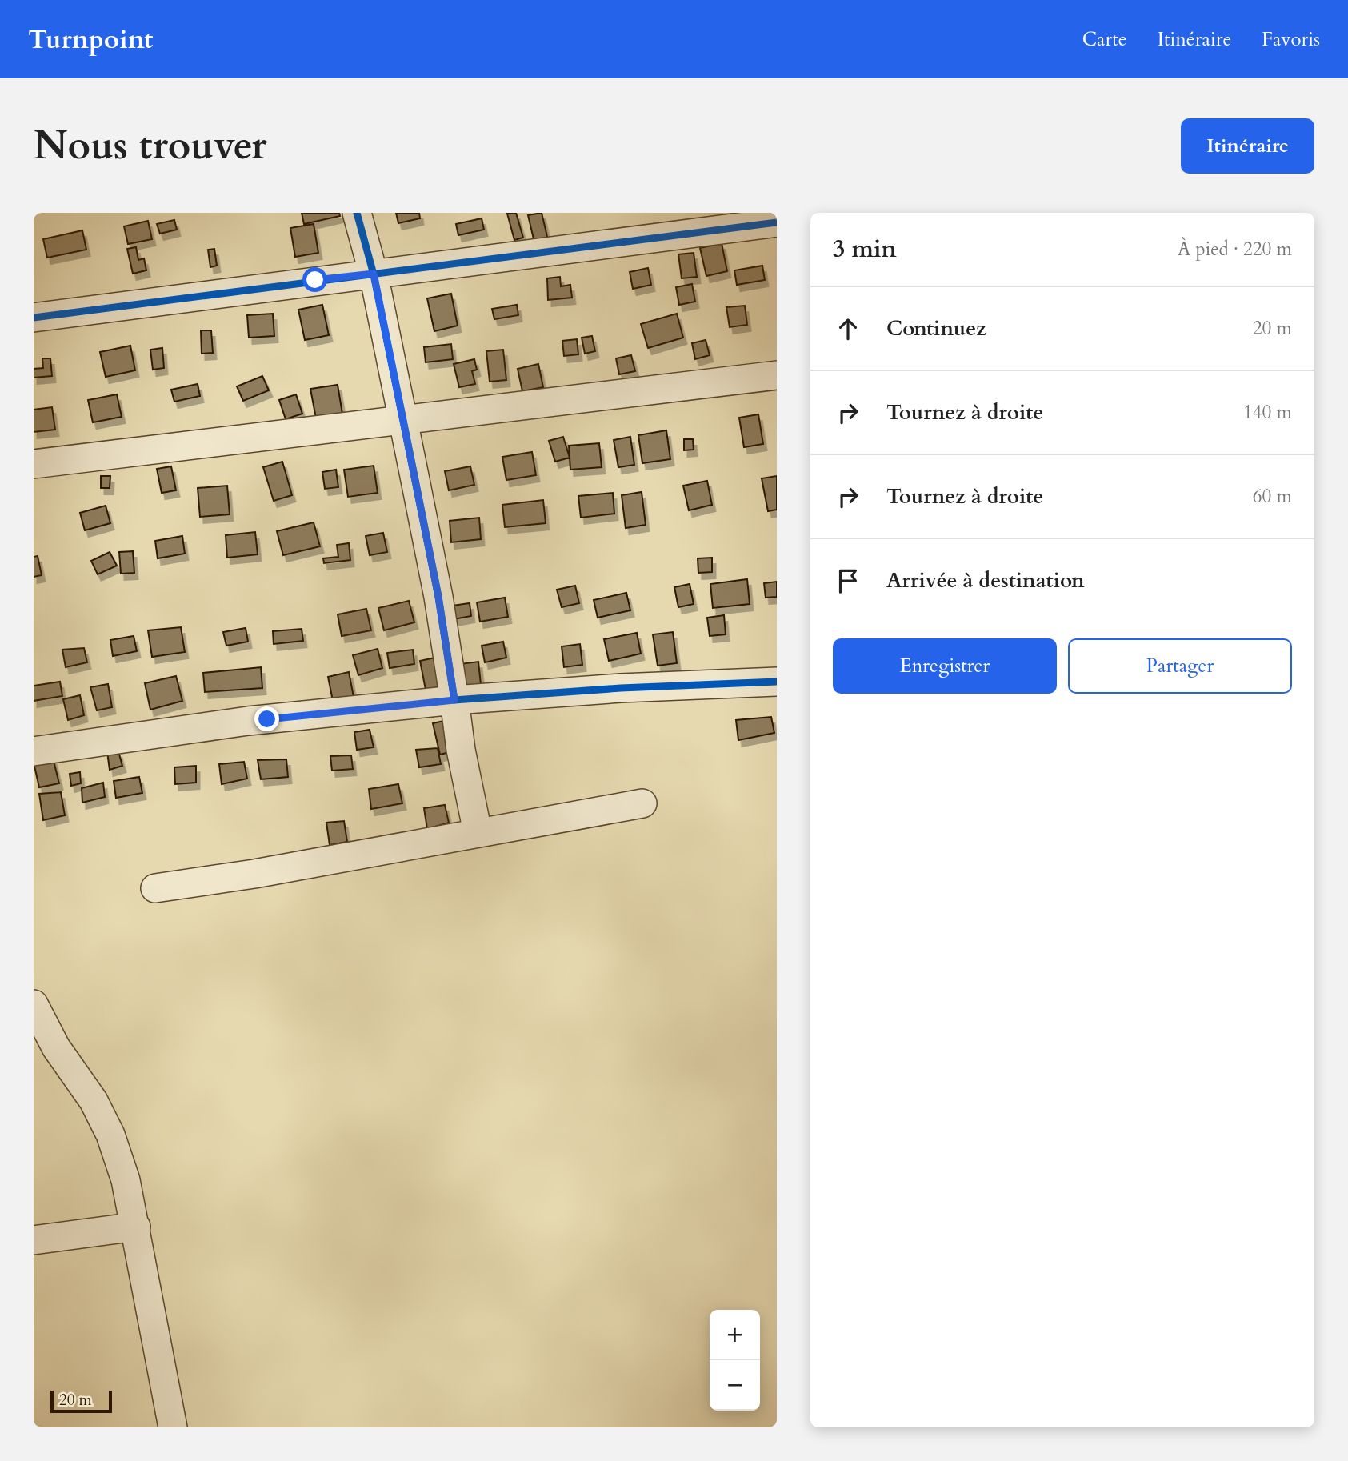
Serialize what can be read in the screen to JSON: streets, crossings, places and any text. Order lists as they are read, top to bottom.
{
  "scale_bar": "20 m",
  "page": {
    "header": "Turnpoint",
    "nav": ["Carte", "Itinéraire", "Favoris"],
    "buttons": [
      "Itinéraire",
      ["Enregistrer", "Partager"]
    ],
    "title": "Nous trouver",
    "heading": ["3 min", "À pied · 220 m"],
    "list": [
      ["Continuez", "20 m"],
      ["Tournez à droite", "140 m"],
      ["Tournez à droite", "60 m"],
      "Arrivée à destination"
    ],
    "map_buttons": ["+", "−"],
    "scale": "20 m"
  }
}
